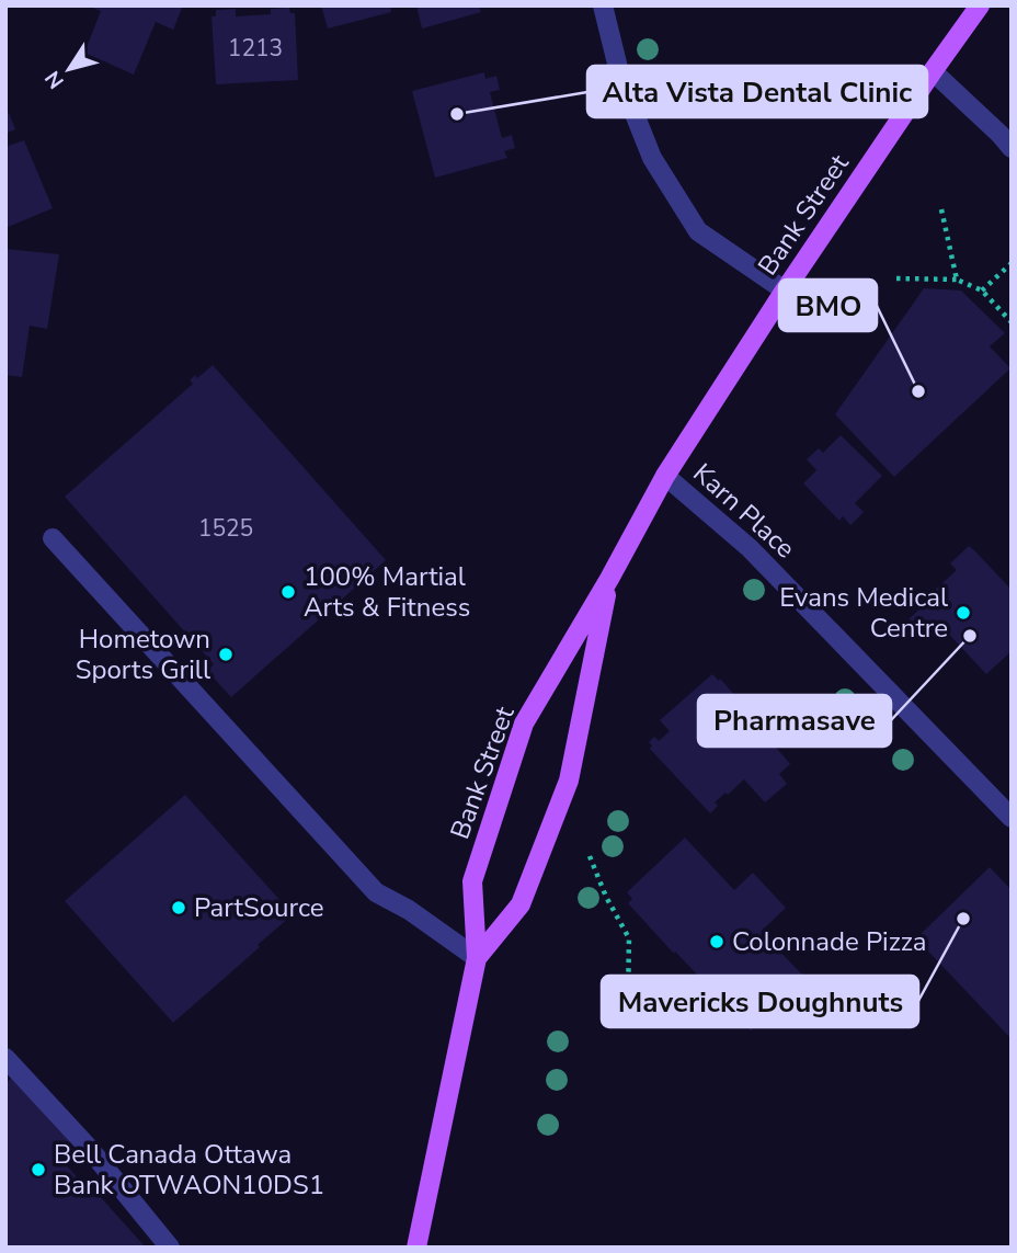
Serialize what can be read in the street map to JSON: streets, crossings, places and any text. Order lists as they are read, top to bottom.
{
  "streets": {
    "main road": ["Bank Street"],
    "street": ["Karn Place"]
  },
  "crossings": [
    ["Bank Street", "Karn Place"]
  ],
  "places": [
    "Alta Vista Dental Clinic",
    "BMO",
    "100% Martial Arts & Fitness",
    "Evans Medical Centre",
    "Pharmasave",
    "Hometown Sports Grill",
    "PartSource",
    "Mavericks Doughnuts",
    "Colonnade Pizza",
    "Bell Canada Ottawa Bank OTWAON10DS1"
  ],
  "house_numbers": ["1213", "1525"],
  "north": "bottom left"
}
